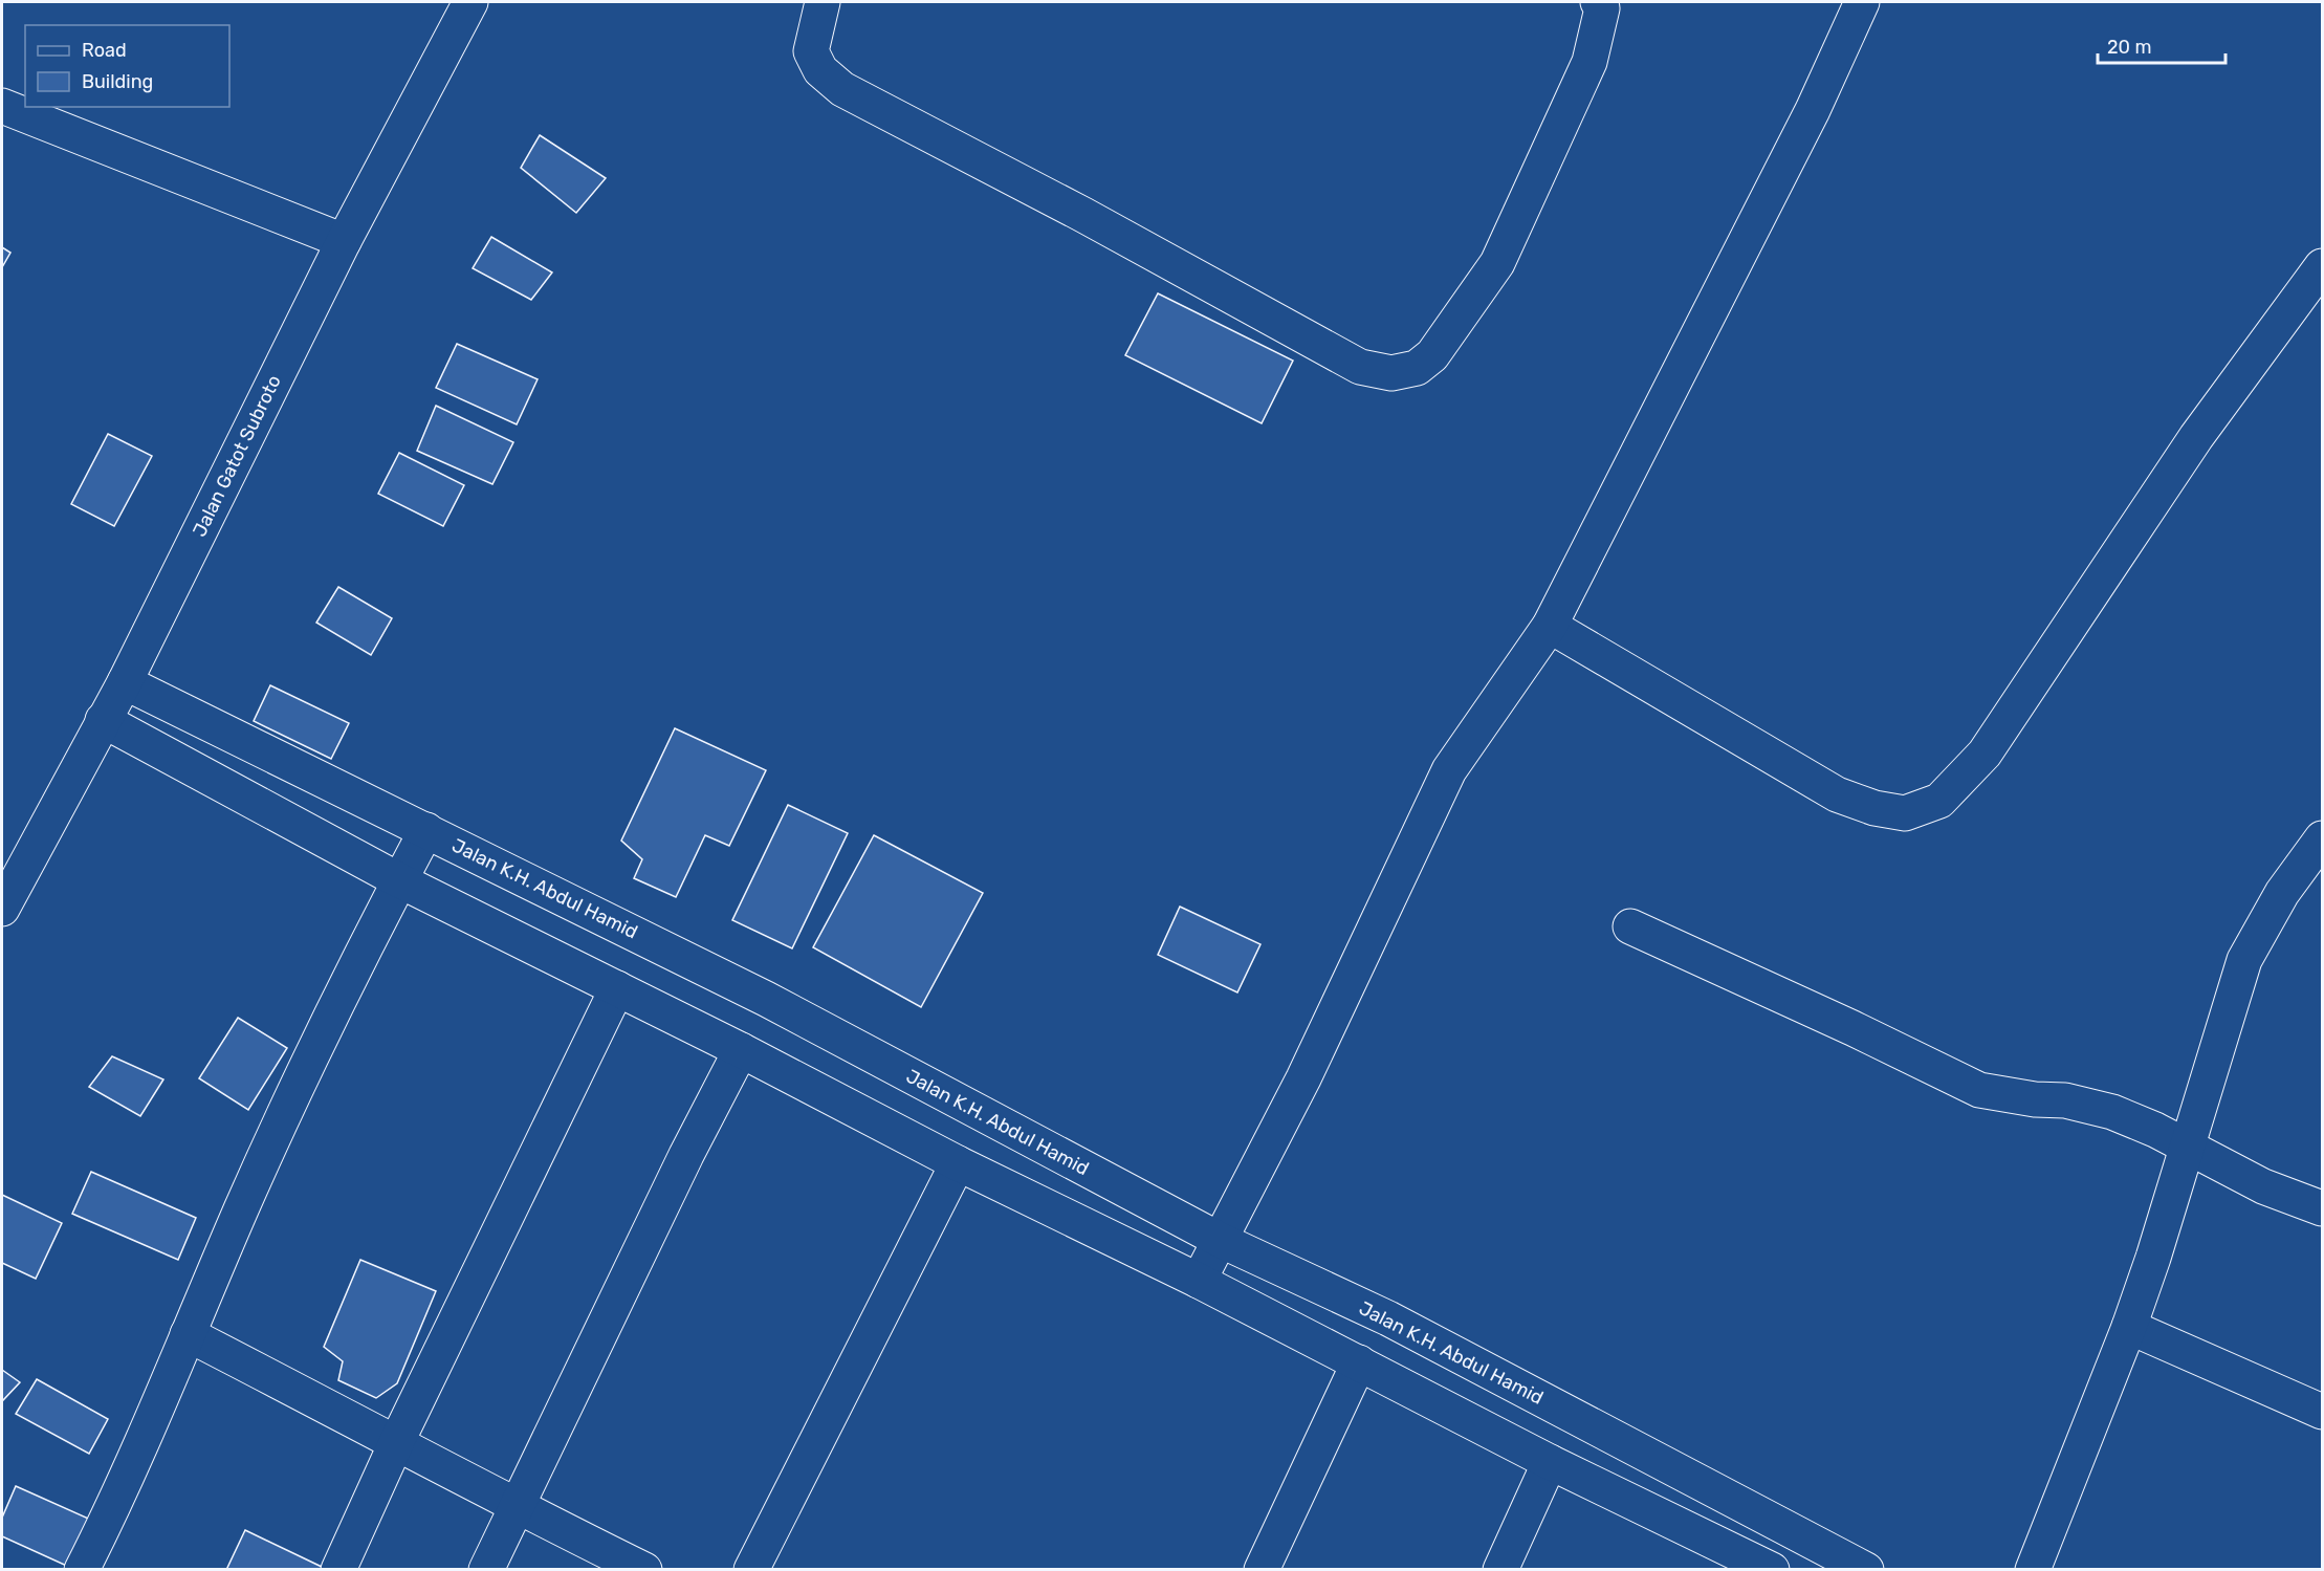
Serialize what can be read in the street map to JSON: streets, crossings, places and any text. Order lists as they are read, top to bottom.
{
  "streets": {
    "main road": ["Jalan Gatot Subroto", "Jalan K.H. Abdul Hamid"]
  },
  "crossings": [
    ["Jalan Gatot Subroto", "Jalan K.H. Abdul Hamid"]
  ],
  "legend": ["Road", "Building"],
  "scale_bar": "20 m"
}
